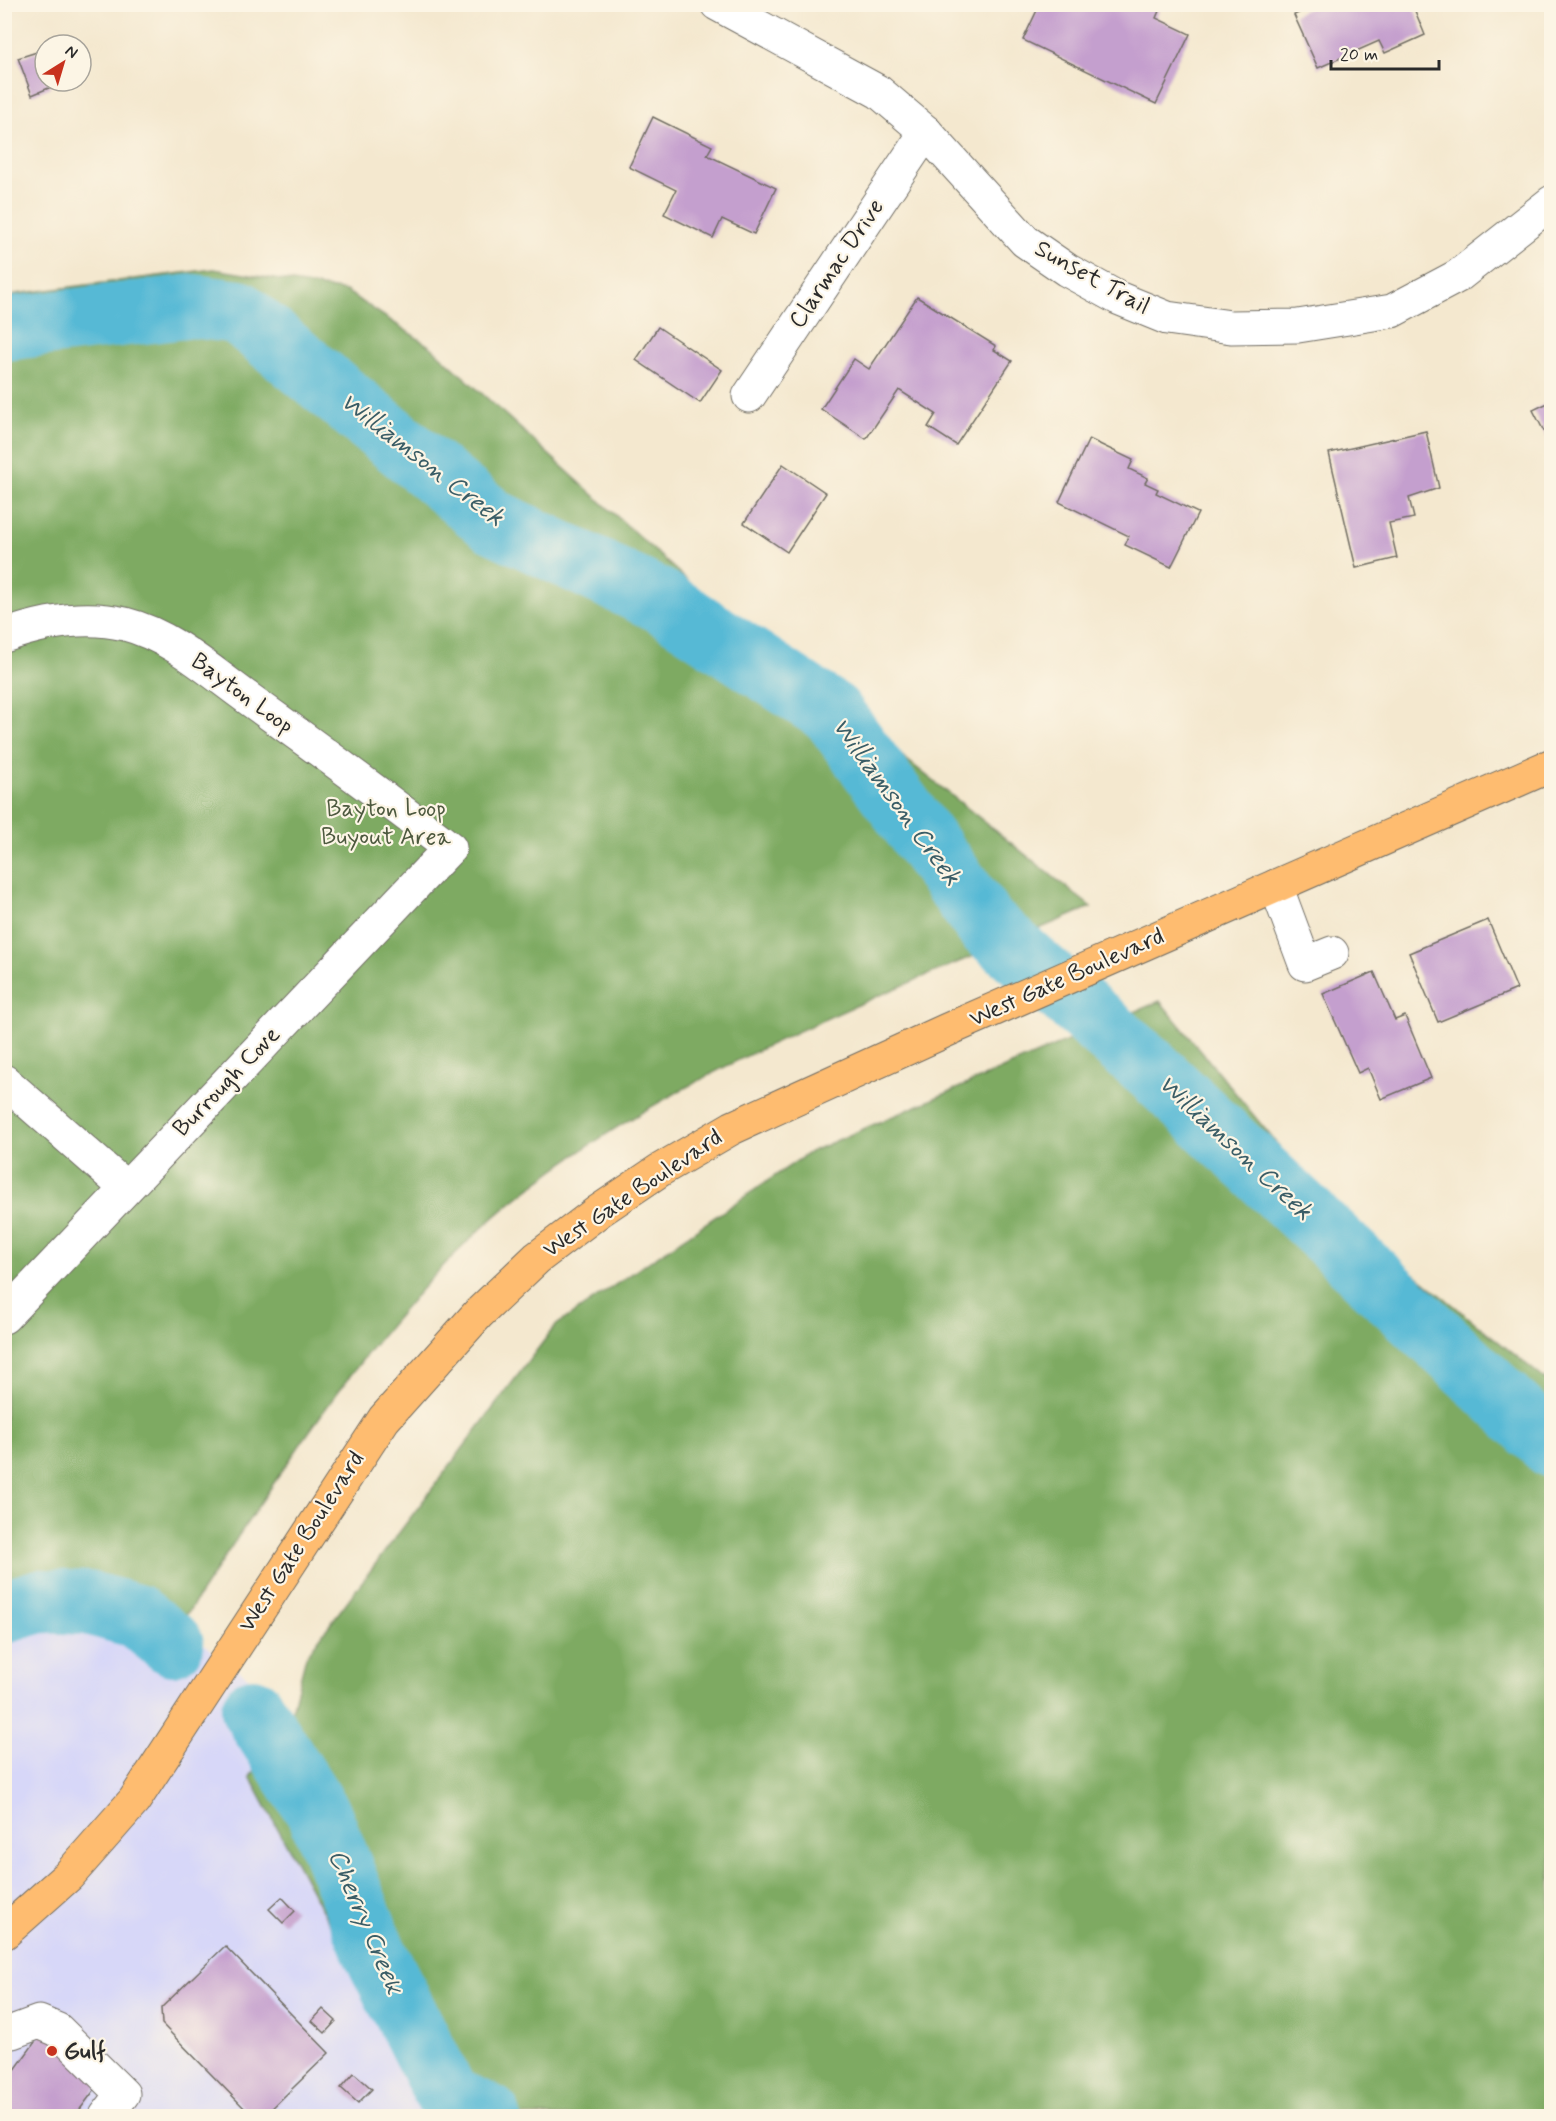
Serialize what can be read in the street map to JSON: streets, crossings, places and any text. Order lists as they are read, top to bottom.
{
  "streets": {
    "main road": ["West Gate Boulevard"],
    "street": [
      "Clarmac Drive",
      "Sunset Trail",
      "Bayton Loop",
      "Burrough Cove"
    ]
  },
  "crossings": [
    ["Clarmac Drive", "Sunset Trail"],
    ["Bayton Loop", "Burrough Cove"]
  ],
  "water": ["Williamson Creek", "Cherry Creek"],
  "parks": ["Bayton Loop Buyout Area"],
  "places": ["Gulf"],
  "scale_bar": "20 m",
  "north": "top right"
}
